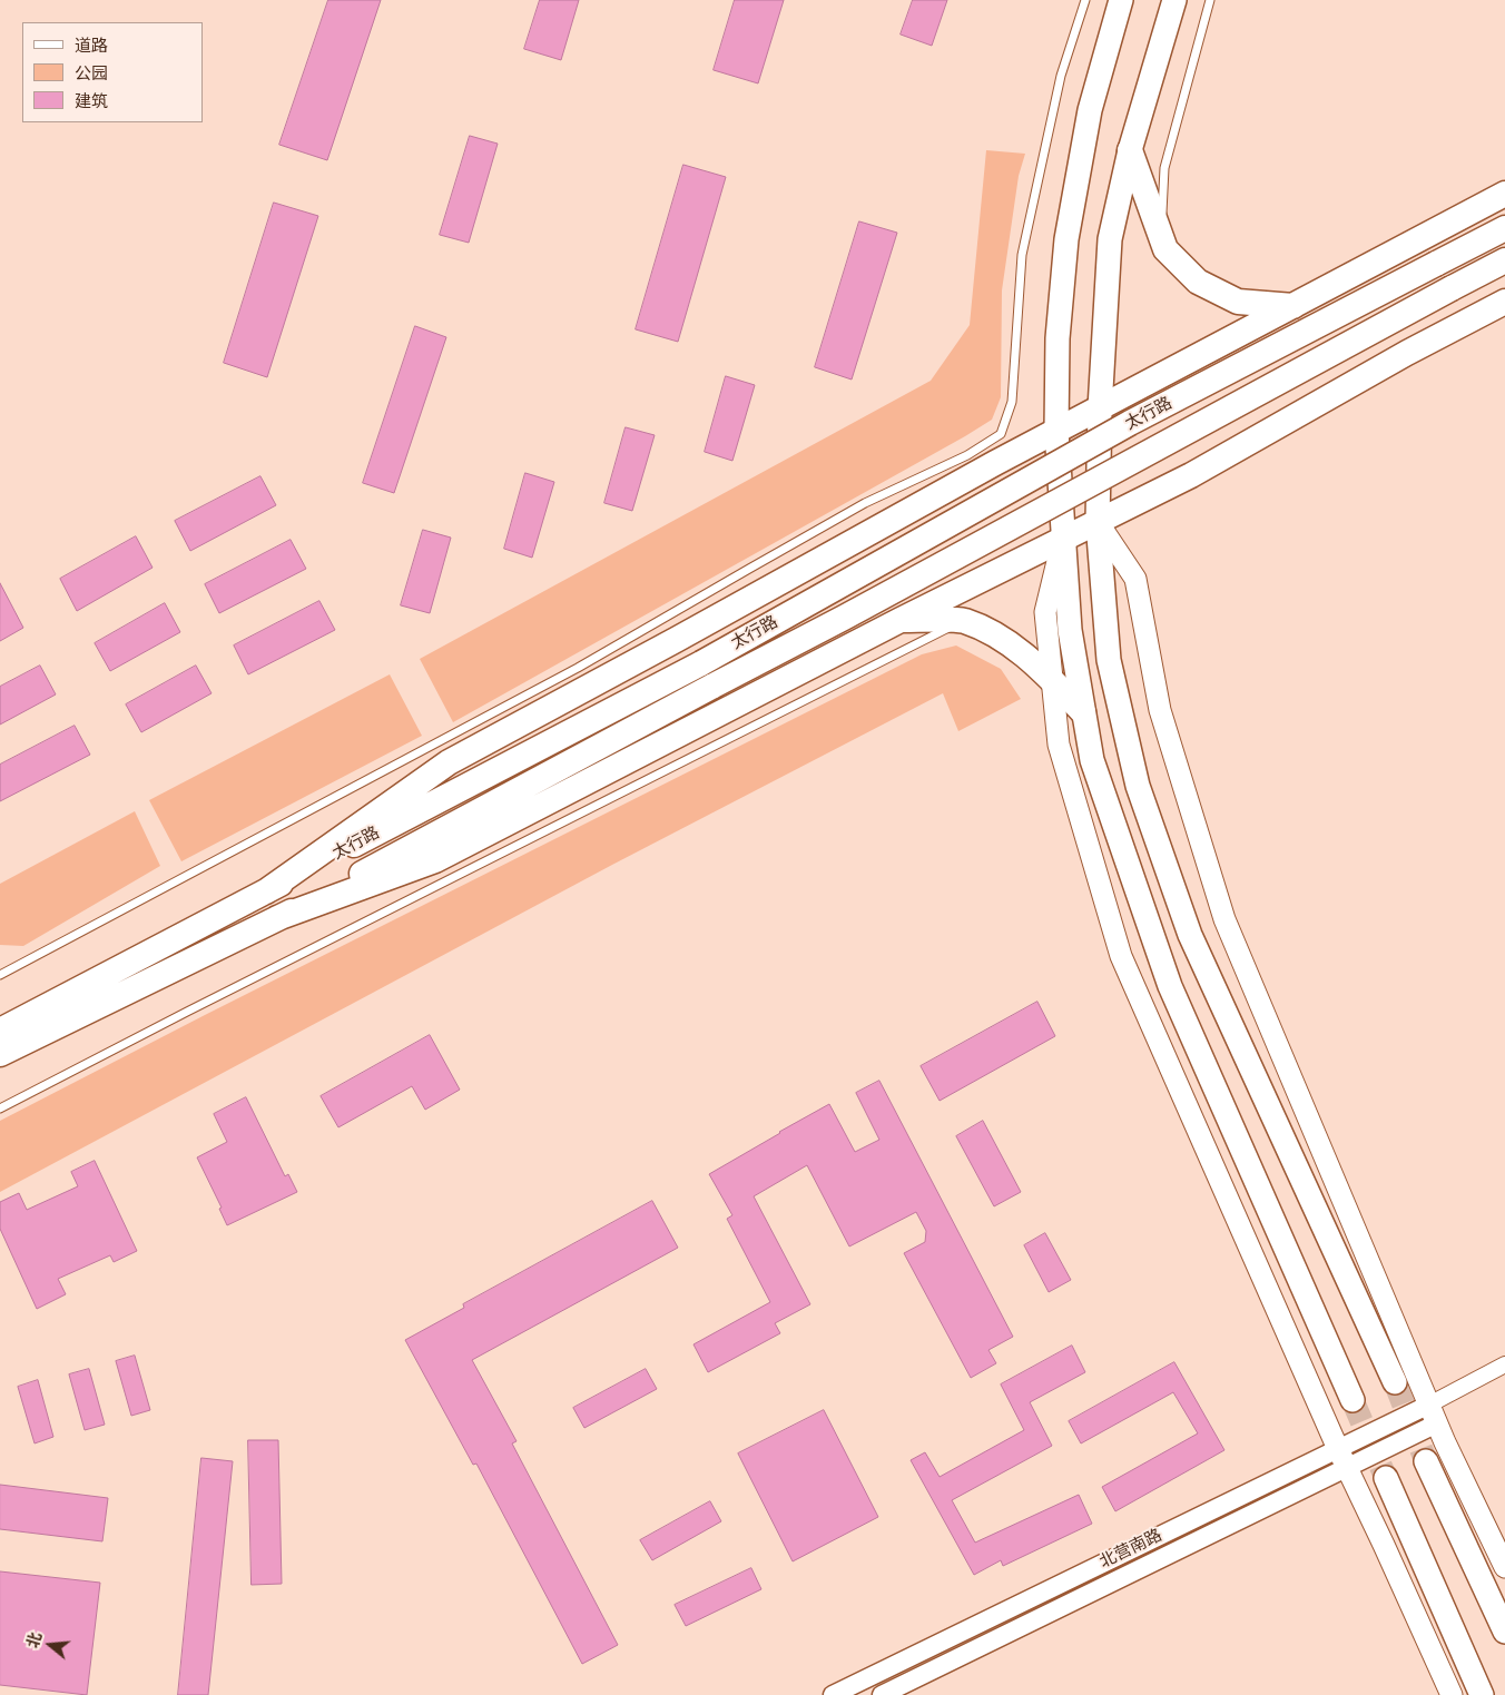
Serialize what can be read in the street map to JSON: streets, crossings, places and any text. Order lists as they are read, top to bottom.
{
  "streets": {
    "highway": ["太行路"],
    "street": ["北营南路"]
  },
  "legend": ["道路", "公园", "建筑"],
  "north": "left"
}
